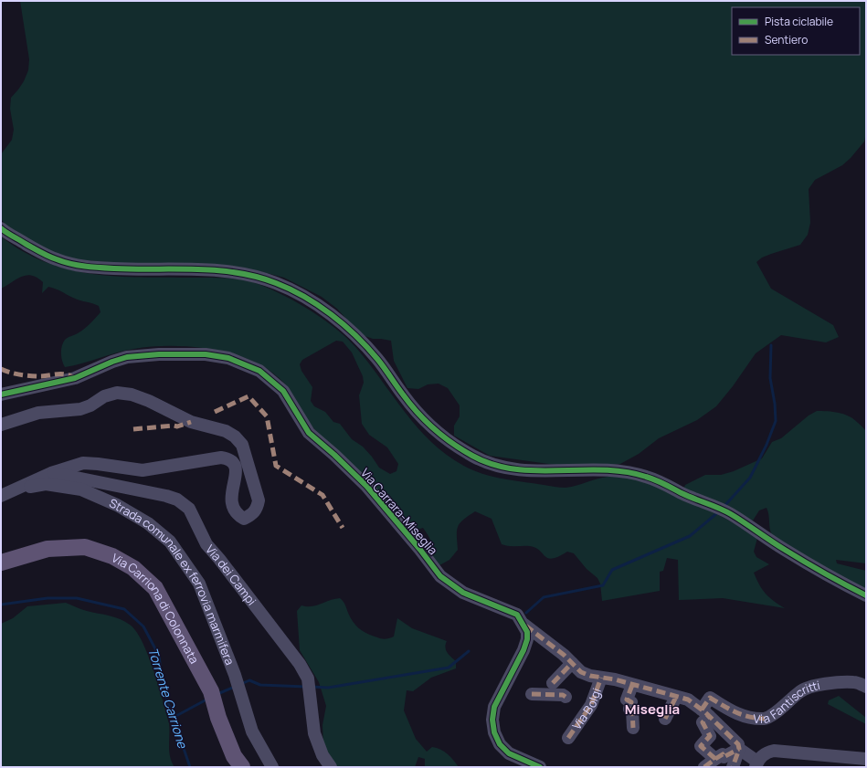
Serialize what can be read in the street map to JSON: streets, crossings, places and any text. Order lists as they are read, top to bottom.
{
  "streets": {
    "main road": ["Via Carriona di Colonnata"],
    "street": [
      "Via Carrara-Miseglia",
      "Via dei Campi",
      "Strada comunale ex ferrovia marmifera",
      "Via Fantiscritti",
      "Via Bolgi"
    ]
  },
  "districts": ["Miseglia"],
  "water": ["Torrente Carrione"],
  "legend": ["Pista ciclabile", "Sentiero"]
}
